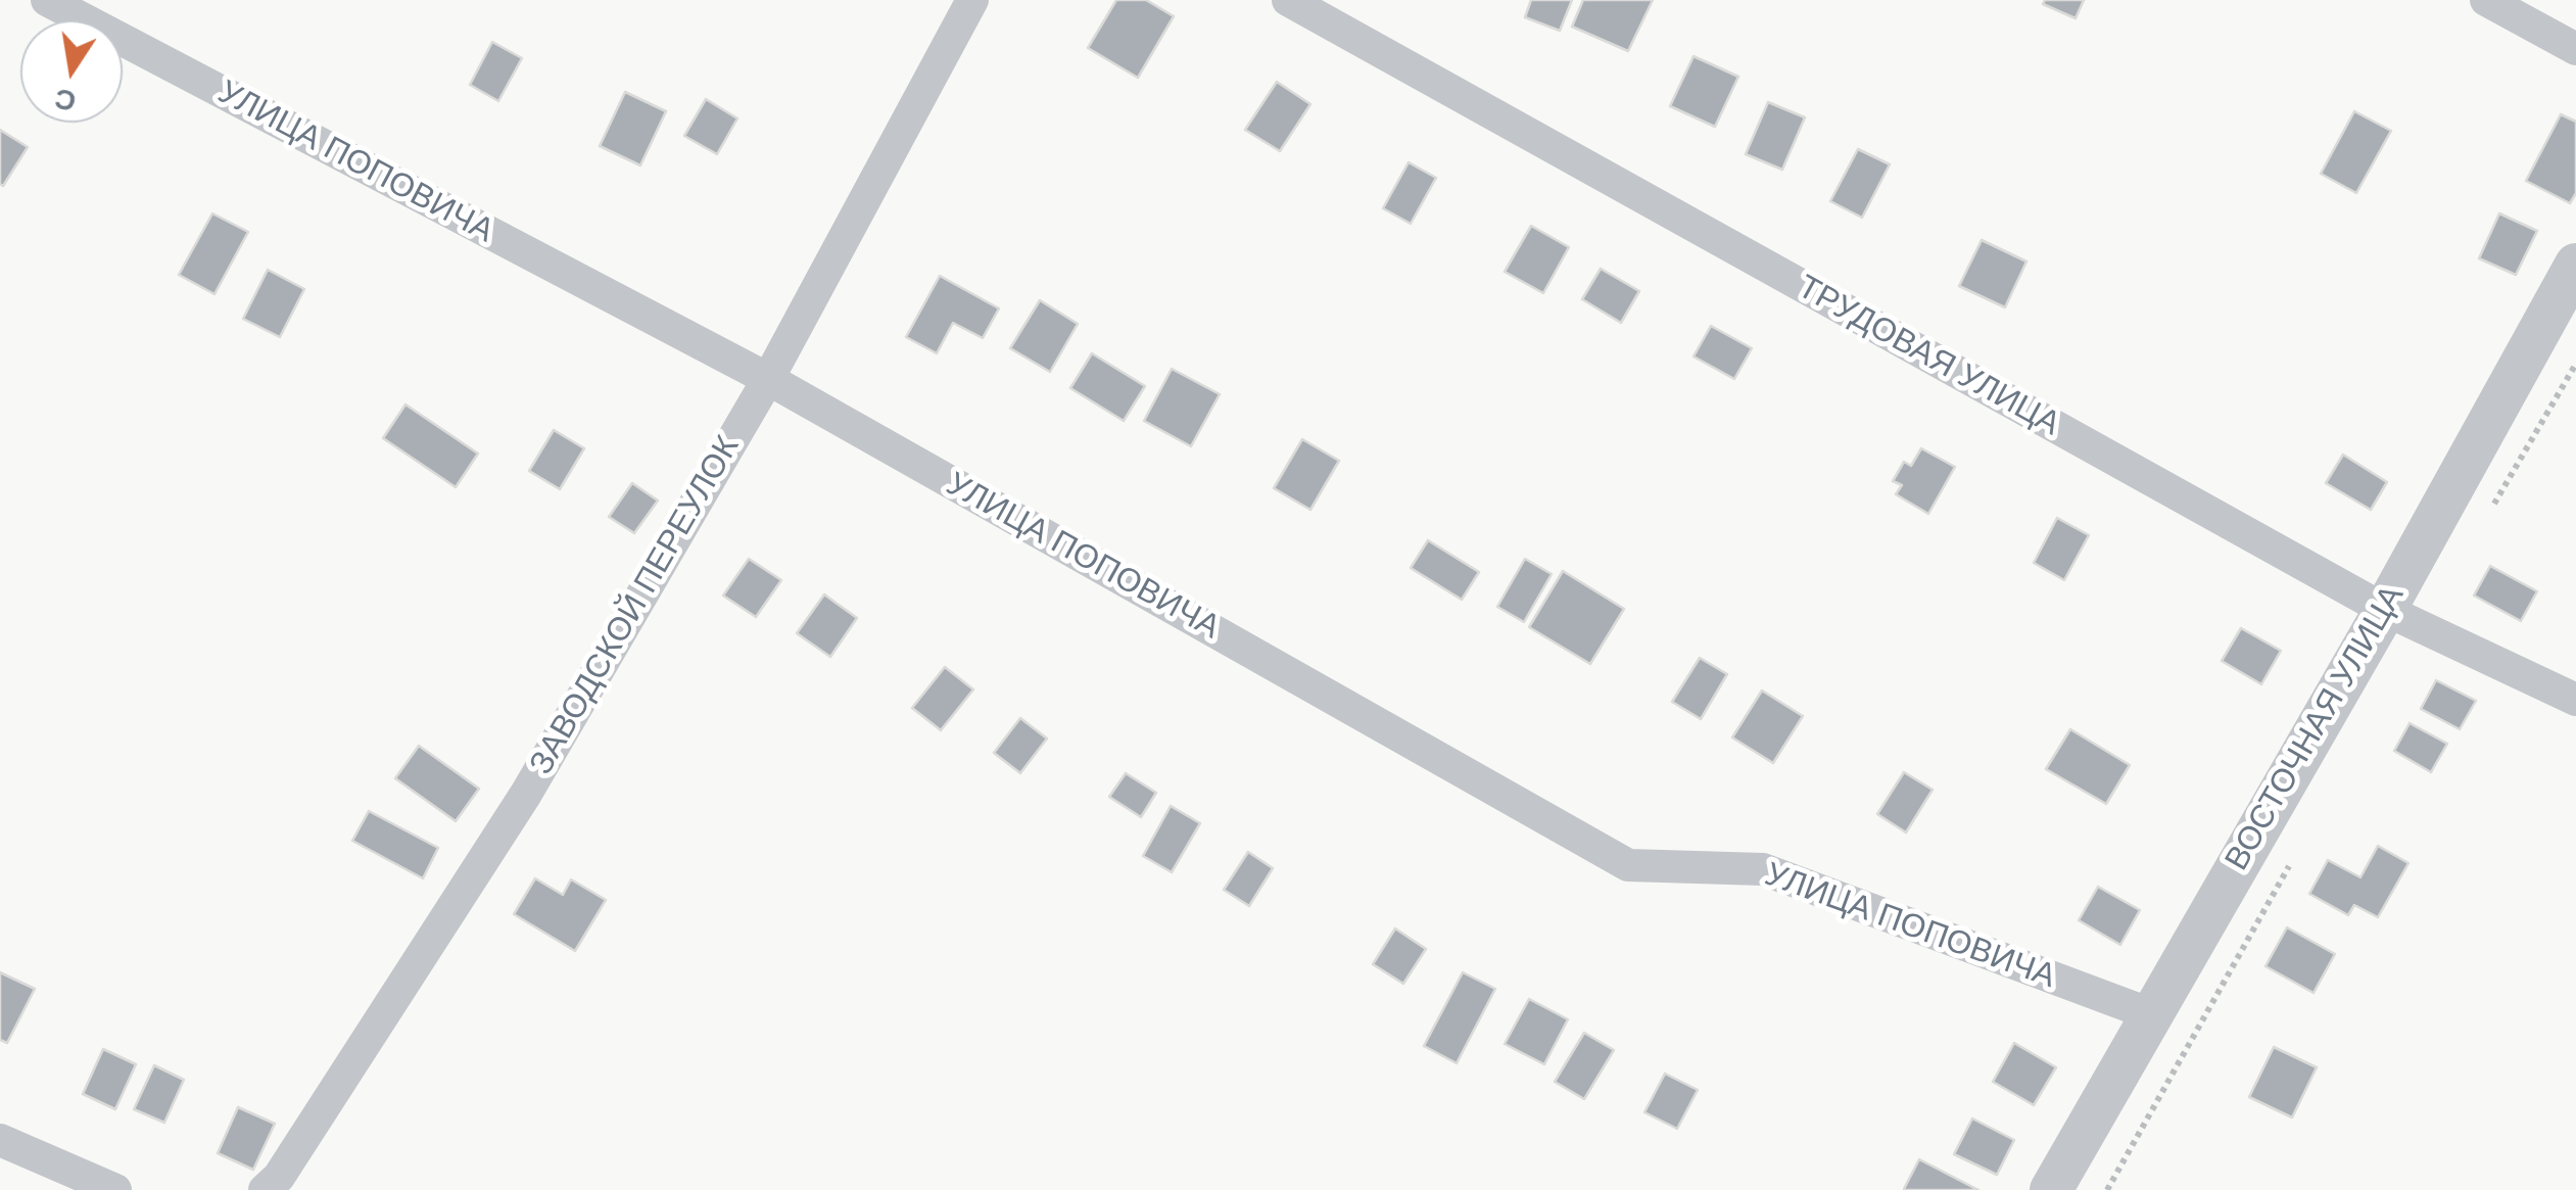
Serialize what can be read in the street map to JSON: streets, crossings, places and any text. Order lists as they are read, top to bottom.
{
  "streets": {
    "street": [
      "УЛИЦА ПОПОВИЧА",
      "ТРУДОВАЯ УЛИЦА",
      "ЗАВОДСКОЙ ПЕРЕУЛОК",
      "ВОСТОЧНАЯ УЛИЦА"
    ]
  },
  "crossings": [
    ["УЛИЦА ПОПОВИЧА", "ЗАВОДСКОЙ ПЕРЕУЛОК"],
    ["УЛИЦА ПОПОВИЧА", "ВОСТОЧНАЯ УЛИЦА"],
    ["ТРУДОВАЯ УЛИЦА", "ВОСТОЧНАЯ УЛИЦА"]
  ],
  "north": "bottom"
}
